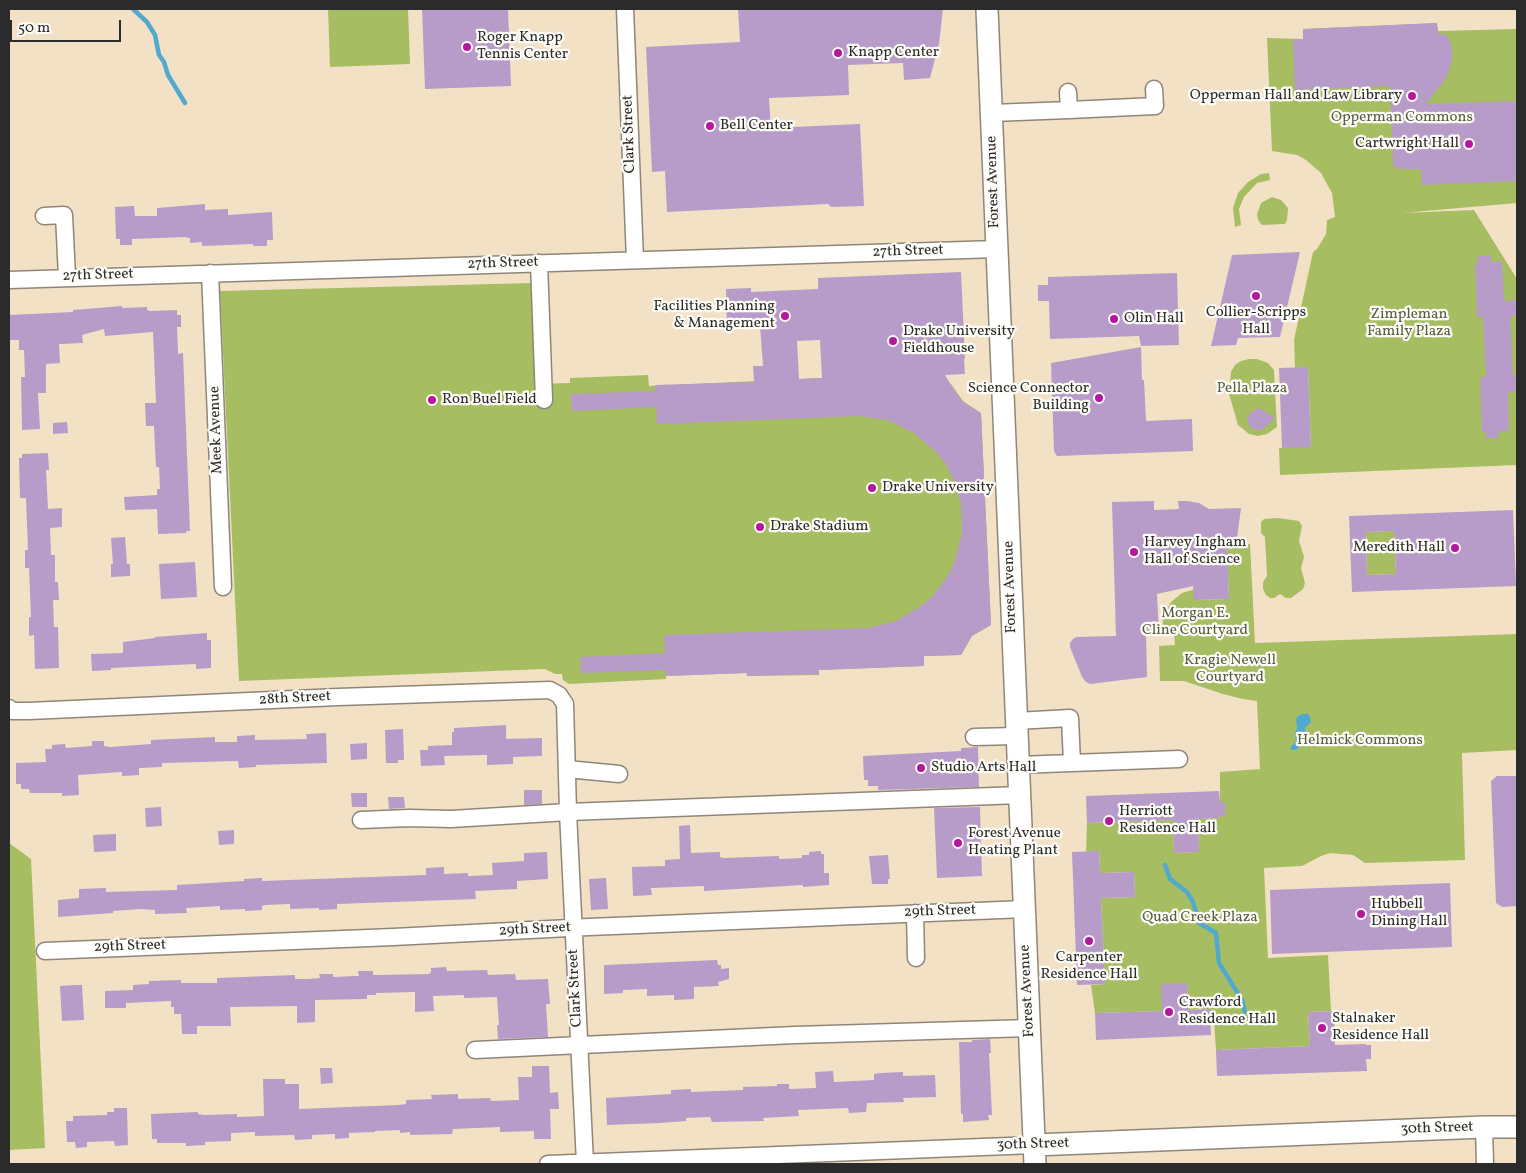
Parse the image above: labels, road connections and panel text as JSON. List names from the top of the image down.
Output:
{
  "streets": {
    "main road": ["Forest Avenue", "30th Street"],
    "street": [
      "Clark Street",
      "27th Street",
      "Meek Avenue",
      "28th Street",
      "29th Street"
    ]
  },
  "crossings": [
    ["Clark Street", "27th Street"],
    ["Clark Street", "28th Street"],
    ["Clark Street", "29th Street"],
    ["Clark Street", "30th Street"],
    ["Forest Avenue", "27th Street"],
    ["Forest Avenue", "29th Street"],
    ["Forest Avenue", "30th Street"],
    ["27th Street", "Meek Avenue"]
  ],
  "parks": [
    "Opperman Commons",
    "Zimpleman Family Plaza",
    "Pella Plaza",
    "Morgan E. Cline Courtyard",
    "Kragie Newell Courtyard",
    "Helmick Commons",
    "Quad Creek Plaza"
  ],
  "places": [
    "Roger Knapp Tennis Center",
    "Knapp Center",
    "Opperman Hall and Law Library",
    "Bell Center",
    "Cartwright Hall",
    "Collier-Scripps Hall",
    "Facilities Planning & Management",
    "Olin Hall",
    "Drake University Fieldhouse",
    "Science Connector Building",
    "Ron Buel Field",
    "Drake University",
    "Drake Stadium",
    "Meredith Hall",
    "Harvey Ingham Hall of Science",
    "Studio Arts Hall",
    "Herriott Residence Hall",
    "Forest Avenue Heating Plant",
    "Hubbell Dining Hall",
    "Carpenter Residence Hall",
    "Crawford Residence Hall",
    "Stalnaker Residence Hall"
  ],
  "scale_bar": "50 m"
}
